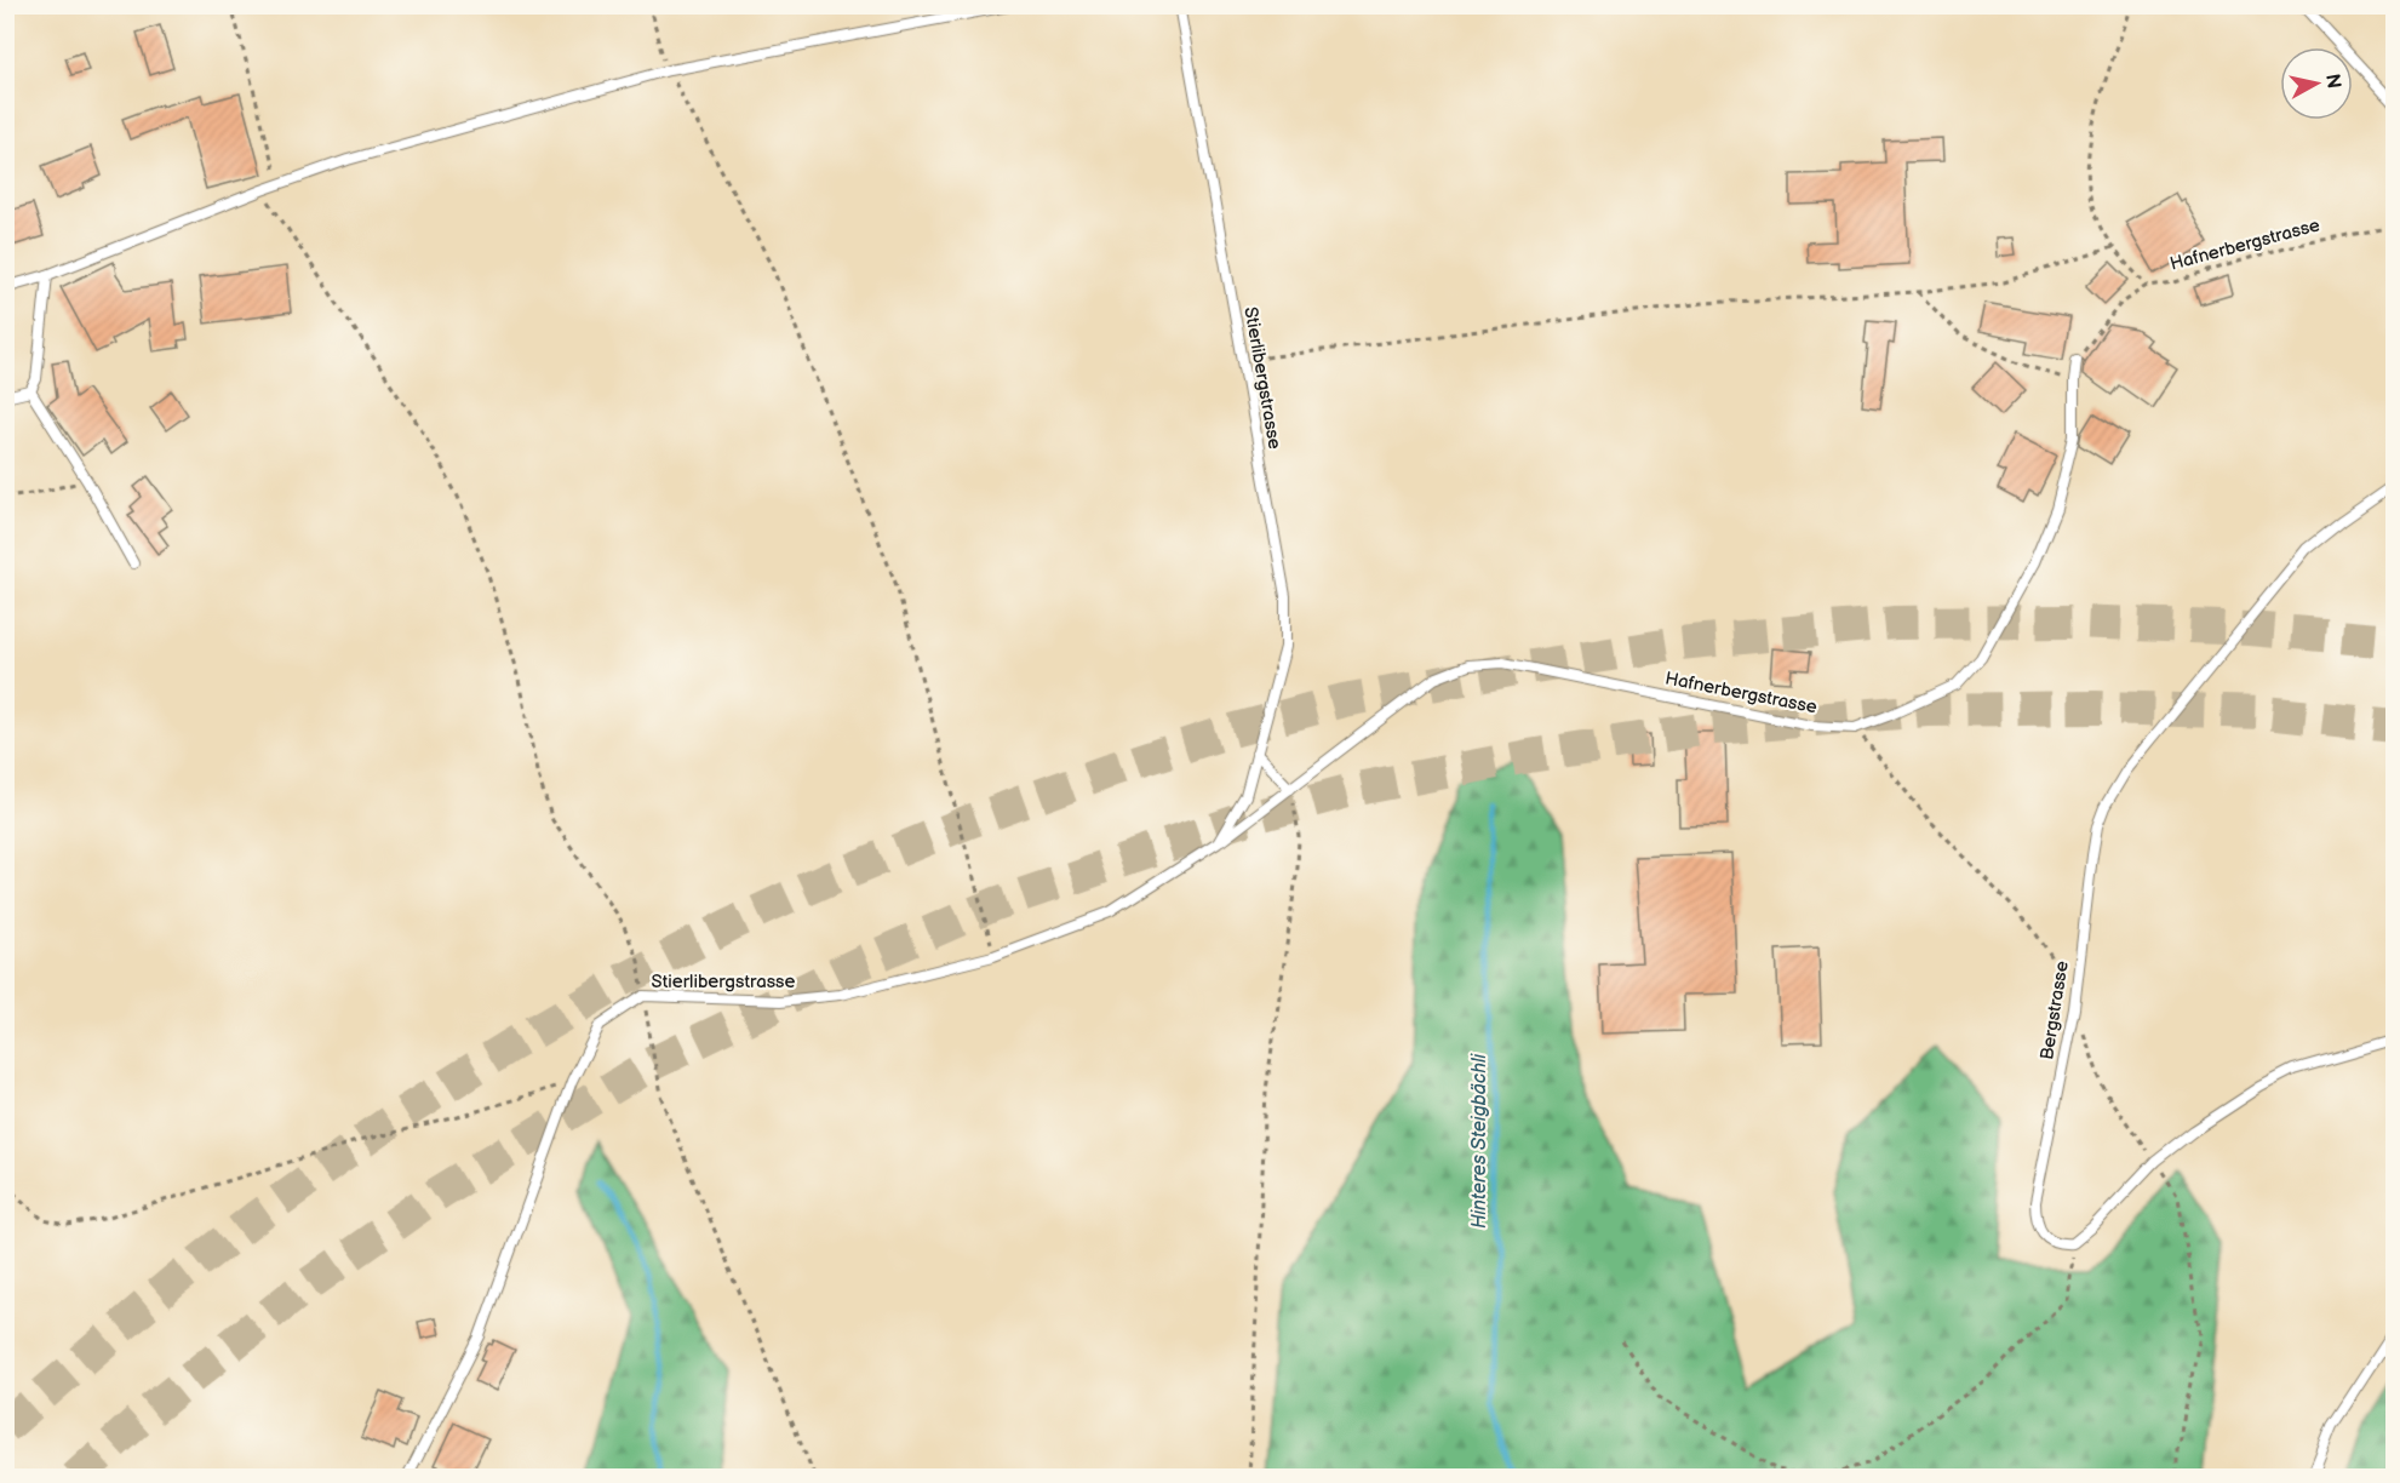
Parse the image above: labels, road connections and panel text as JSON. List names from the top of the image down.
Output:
{
  "streets": {
    "lane": ["Hafnerbergstrasse", "Stierlibergstrasse", "Bergstrasse"]
  },
  "crossings": [
    ["Hafnerbergstrasse", "Stierlibergstrasse"]
  ],
  "water": ["Hinteres Steigbächli"],
  "north": "right"
}
